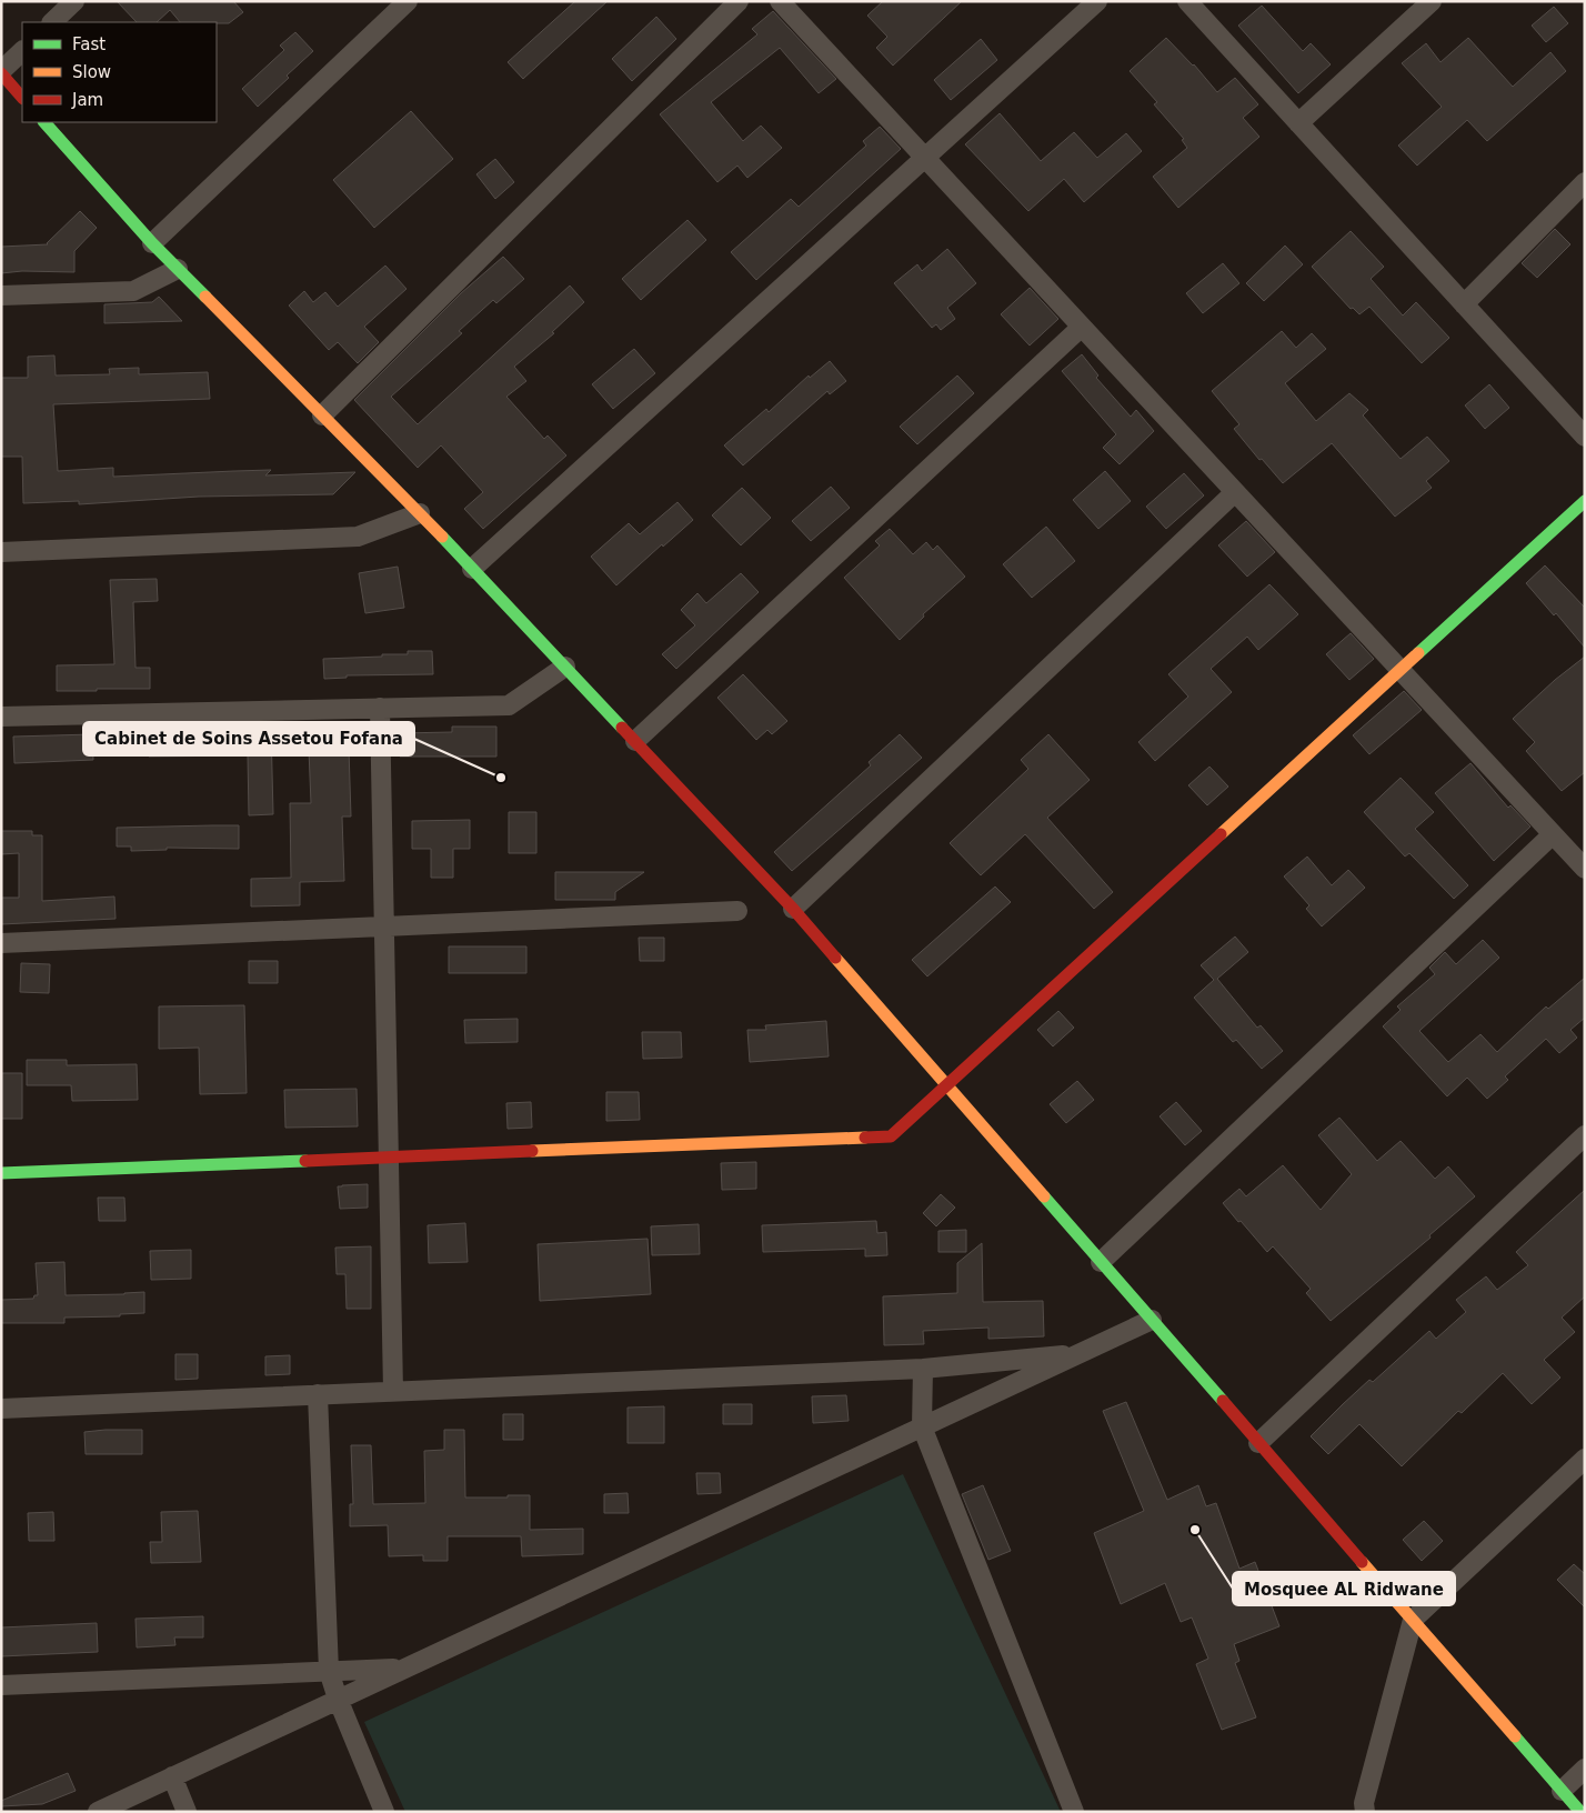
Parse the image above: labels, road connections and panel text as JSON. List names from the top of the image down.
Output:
{
  "places": ["Cabinet de Soins Assetou Fofana", "Mosquee AL Ridwane"],
  "legend": ["Fast", "Slow", "Jam"]
}
